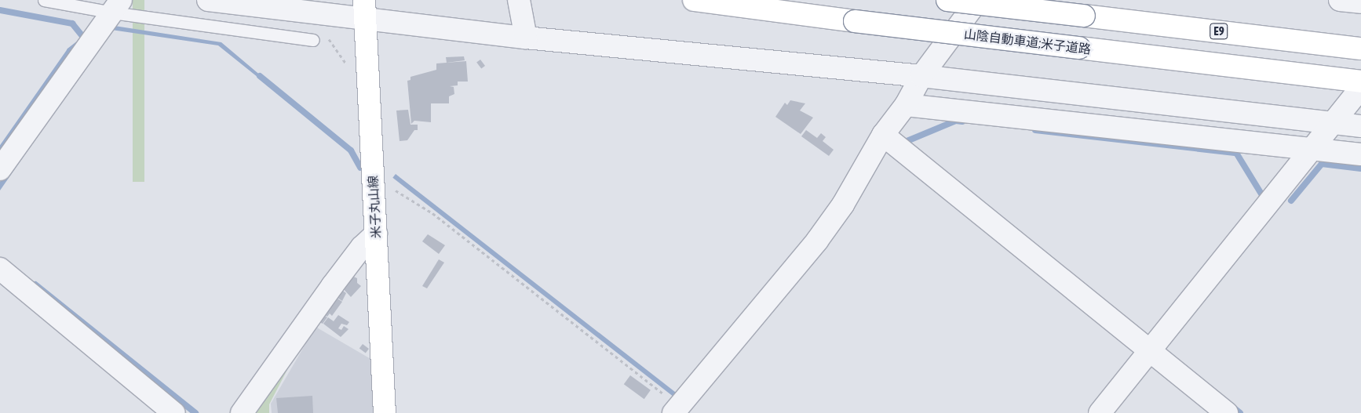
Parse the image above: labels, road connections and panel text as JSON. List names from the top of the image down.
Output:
{
  "streets": {
    "main road": ["E9", "山陰自動車道;米子道路", "米子丸山線"]
  }
}
